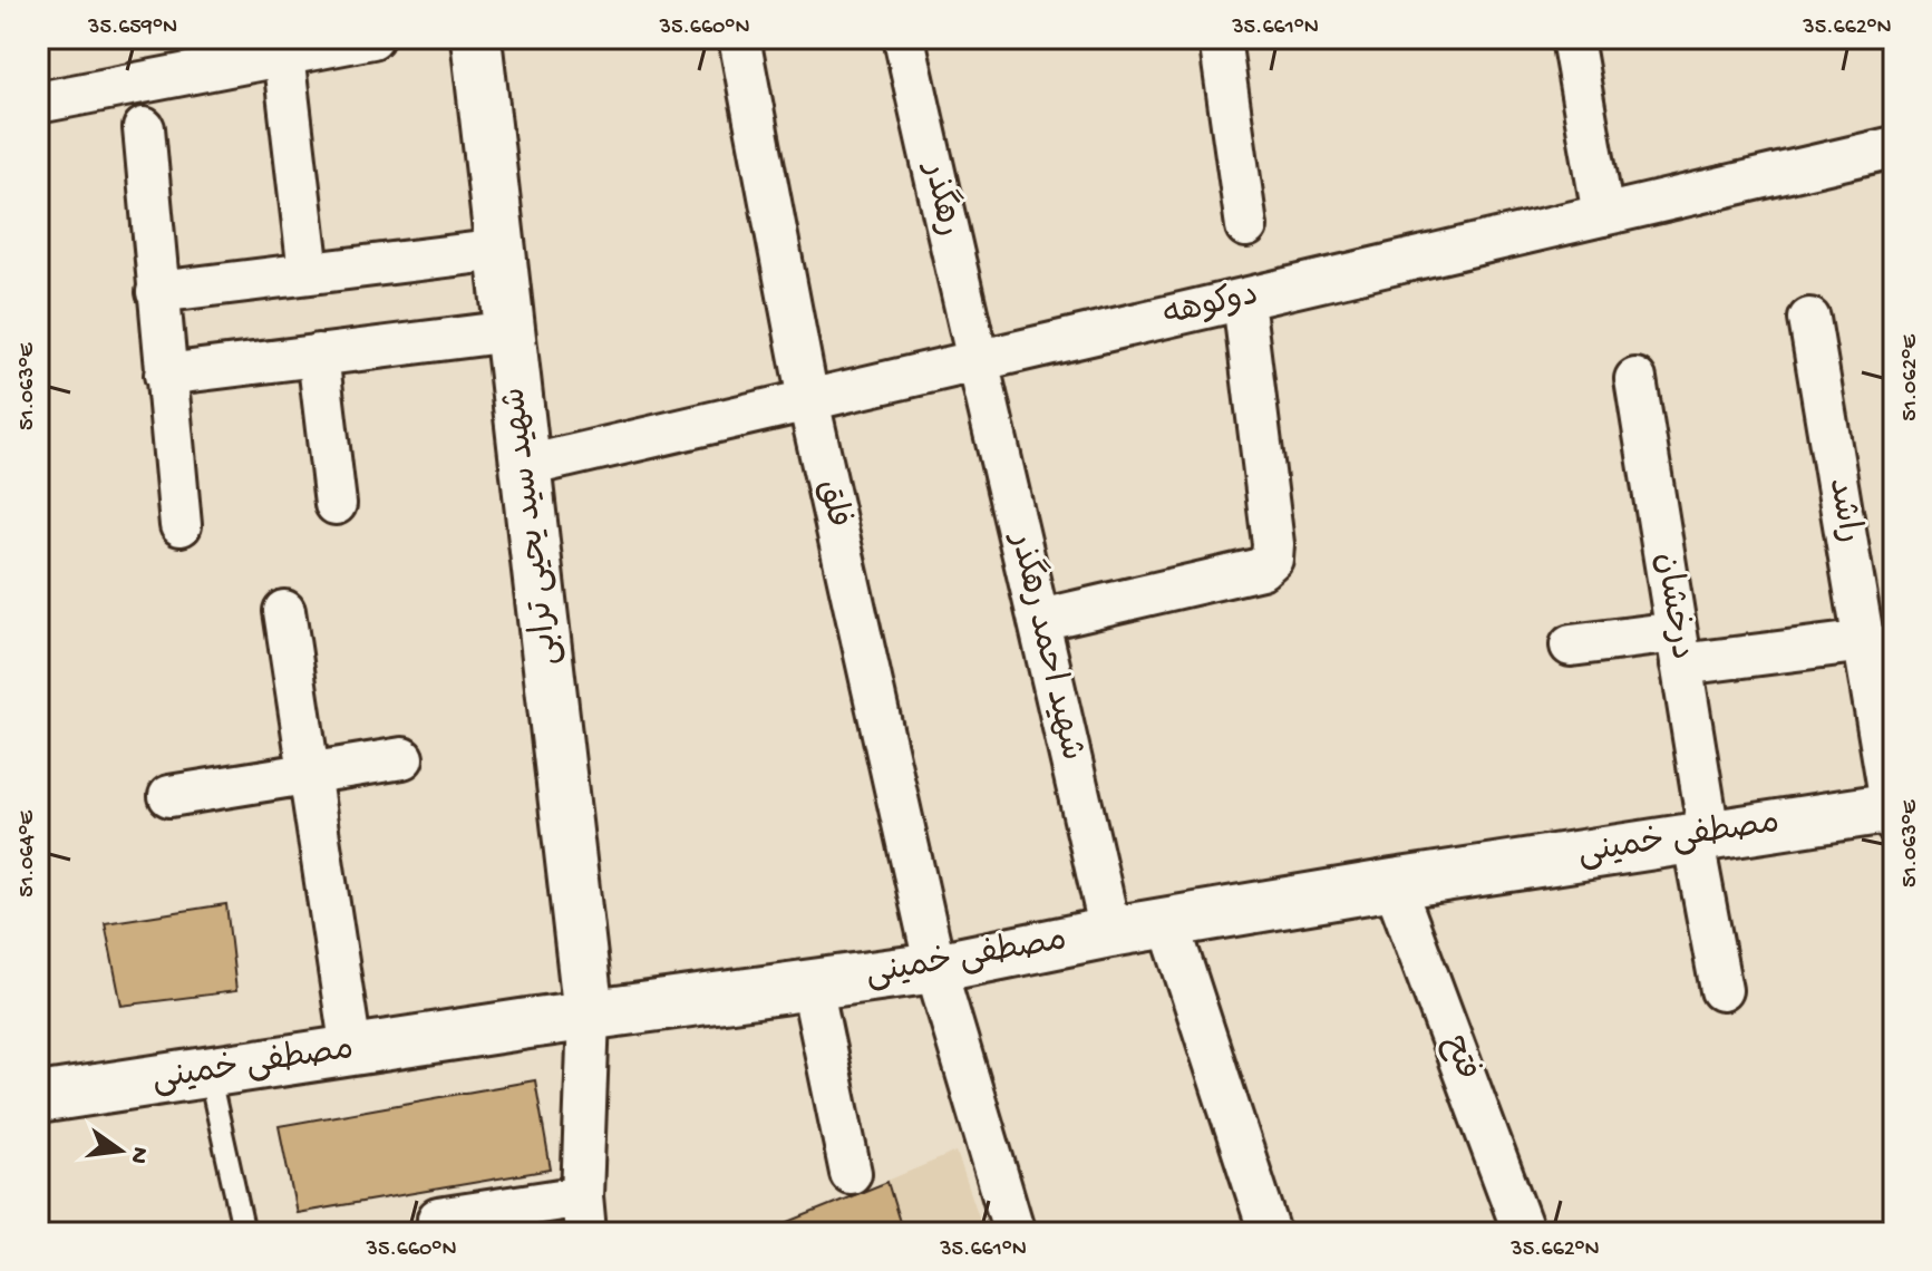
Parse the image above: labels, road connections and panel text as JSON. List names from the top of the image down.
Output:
{
  "streets": {
    "main road": ["شهید سید یحیی ترابی", "مصطفی خمینی"],
    "street": [
      "رهگذر",
      "دوکوهه",
      "فلق",
      "راشد",
      "درخشان",
      "شهید احمد رهگذر",
      "فتح"
    ]
  },
  "crossings": [
    ["رهگذر", "دوکوهه"],
    ["رهگذر", "شهید احمد رهگذر"],
    ["دوکوهه", "فلق"],
    ["دوکوهه", "شهید سید یحیی ترابی"],
    ["دوکوهه", "شهید احمد رهگذر"],
    ["فلق", "مصطفی خمینی"],
    ["راشد", "مصطفی خمینی"],
    ["شهید سید یحیی ترابی", "مصطفی خمینی"],
    ["درخشان", "مصطفی خمینی"],
    ["شهید احمد رهگذر", "مصطفی خمینی"],
    ["مصطفی خمینی", "فتح"]
  ],
  "north": "right",
  "coordinates": [
    "35.659°N",
    "35.660°N",
    "35.661°N",
    "35.662°N",
    "51.062°E",
    "51.063°E",
    "51.064°E"
  ]
}
